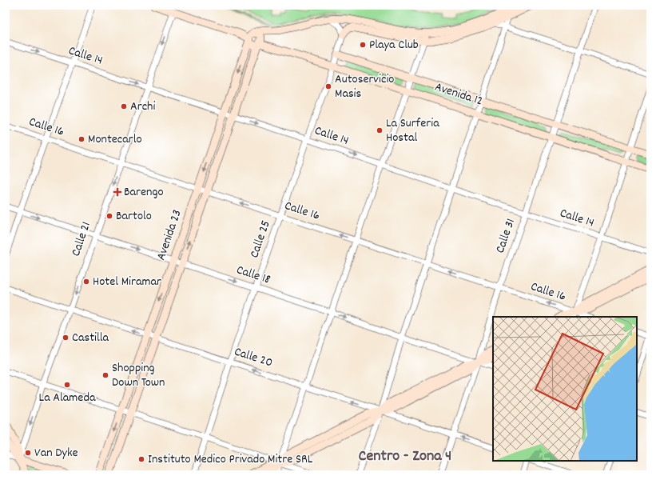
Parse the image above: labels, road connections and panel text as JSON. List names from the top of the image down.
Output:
{
  "streets": {
    "main road": ["Avenida 12", "Avenida 23"],
    "street": [
      "Calle 14",
      "Calle 16",
      "Calle 31",
      "Calle 21",
      "Calle 25",
      "Calle 18",
      "Calle 20"
    ]
  },
  "crossings": [
    ["Calle 14", "Avenida 23"],
    ["Calle 14", "Calle 31"],
    ["Calle 14", "Calle 21"],
    ["Calle 14", "Calle 25"],
    ["Avenida 12", "Avenida 23"],
    ["Avenida 12", "Calle 31"],
    ["Avenida 12", "Calle 25"],
    ["Calle 16", "Avenida 23"],
    ["Calle 16", "Calle 31"],
    ["Calle 16", "Calle 21"],
    ["Calle 16", "Calle 25"],
    ["Avenida 23", "Calle 18"],
    ["Avenida 23", "Calle 20"],
    ["Calle 31", "Calle 18"],
    ["Calle 31", "Calle 20"],
    ["Calle 21", "Calle 18"],
    ["Calle 21", "Calle 20"],
    ["Calle 25", "Calle 18"],
    ["Calle 25", "Calle 20"]
  ],
  "one_way": [
    "Calle 14",
    "Calle 16",
    "Calle 21",
    "Calle 18",
    "Calle 20"
  ],
  "districts": ["Centro - Zona 4"],
  "places": {
    "other": [
      "Playa Club",
      "Autoservicio Masis",
      "Archi",
      "La Surferia Hostal",
      "Montecarlo",
      "Bartolo",
      "Hotel Miramar",
      "Castilla",
      "Shopping Down Town",
      "La Alameda",
      "Van Dyke",
      "Instituto Medico Privado Mitre SRL"
    ],
    "health": ["Barengo"]
  }
}
